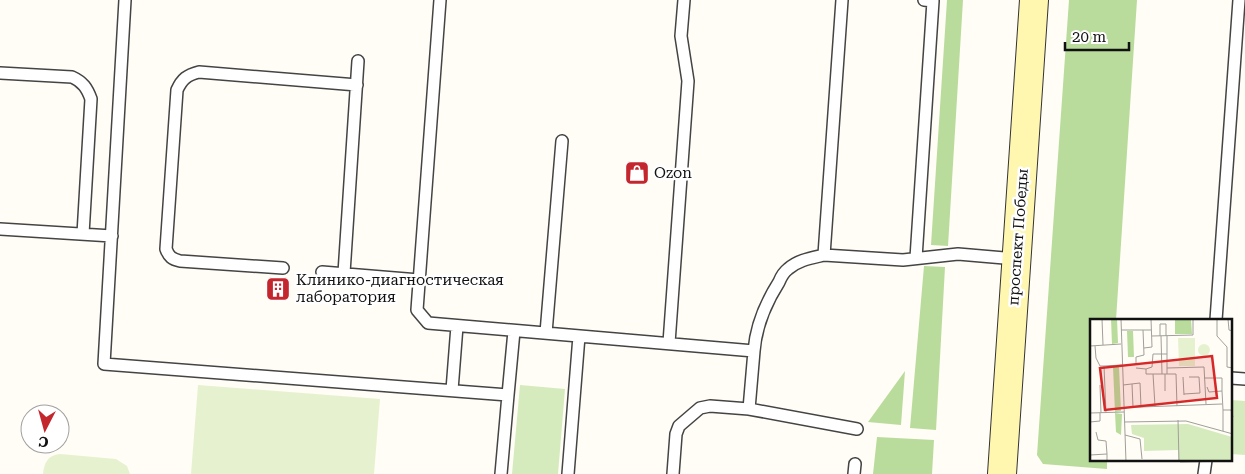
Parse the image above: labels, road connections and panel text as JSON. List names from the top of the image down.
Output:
{
  "streets": {
    "main road": ["проспект Победы"]
  },
  "places": {
    "shop": ["Ozon"],
    "building": ["Клинико-диагностическая лаборатория"]
  },
  "scale_bar": "20 m",
  "north": "bottom"
}
